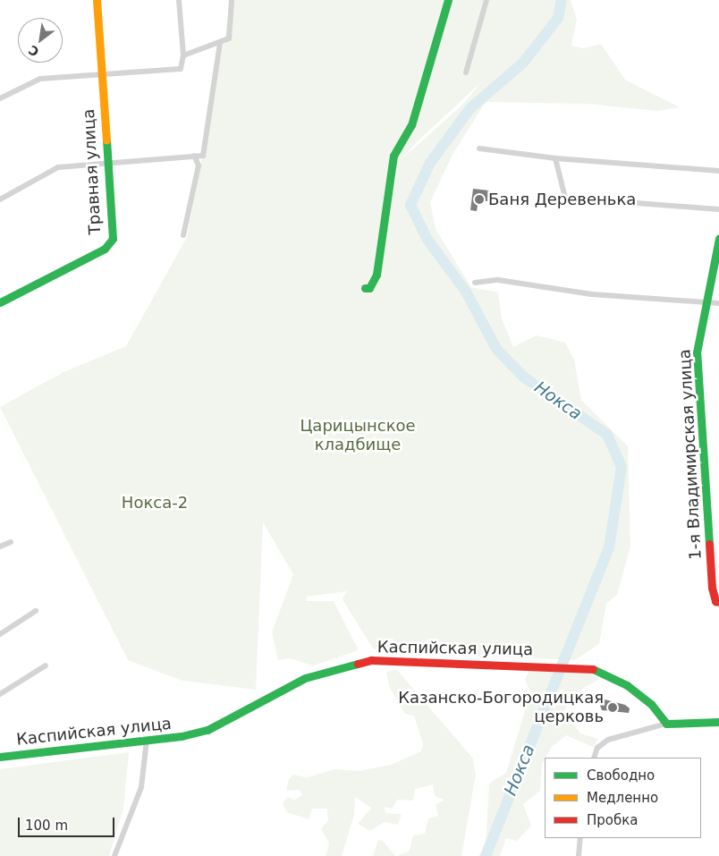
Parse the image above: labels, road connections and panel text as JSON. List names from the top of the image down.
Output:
{
  "streets": {
    "street": ["Травная улица", "1-я Владимирская улица", "Каспийская улица"]
  },
  "water": ["Нокса"],
  "parks": ["Царицынское кладбище", "Нокса-2"],
  "places": ["Баня Деревенька", "Казанско-Богородицкая церковь"],
  "legend": ["Свободно", "Медленно", "Пробка"],
  "scale_bar": "100 m",
  "north": "bottom left"
}
